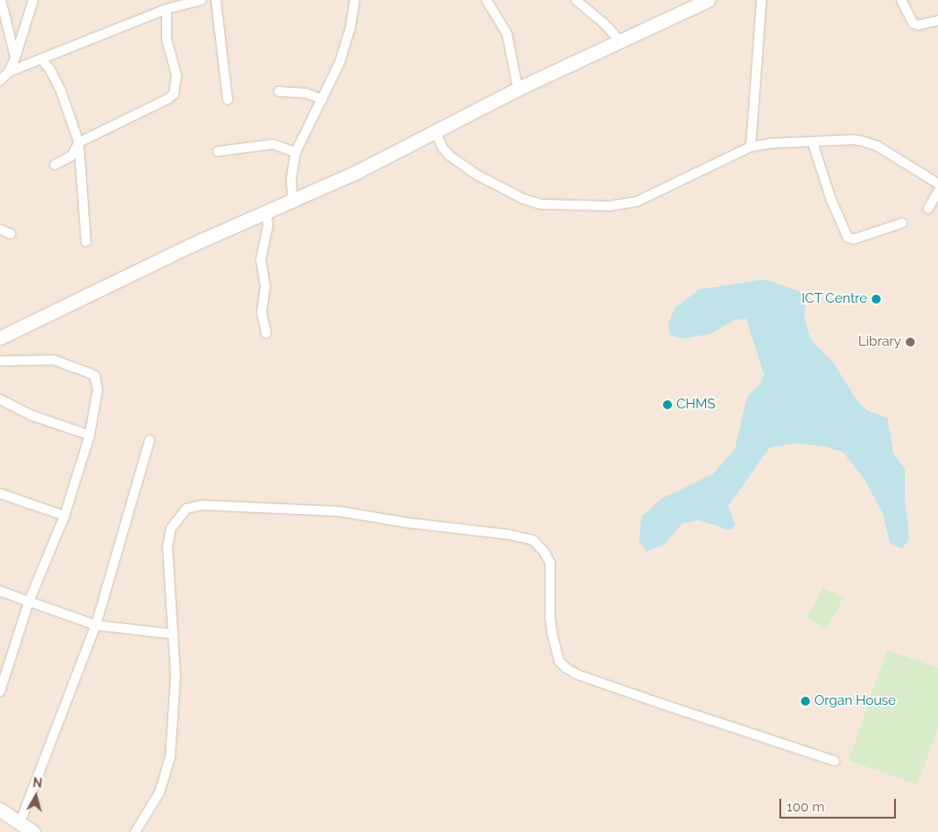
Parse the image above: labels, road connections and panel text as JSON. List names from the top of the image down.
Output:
{
  "places": [
    "ICT Centre",
    "Library",
    "CHMS",
    "Organ House"
  ],
  "scale_bar": "100 m",
  "north": "top"
}
